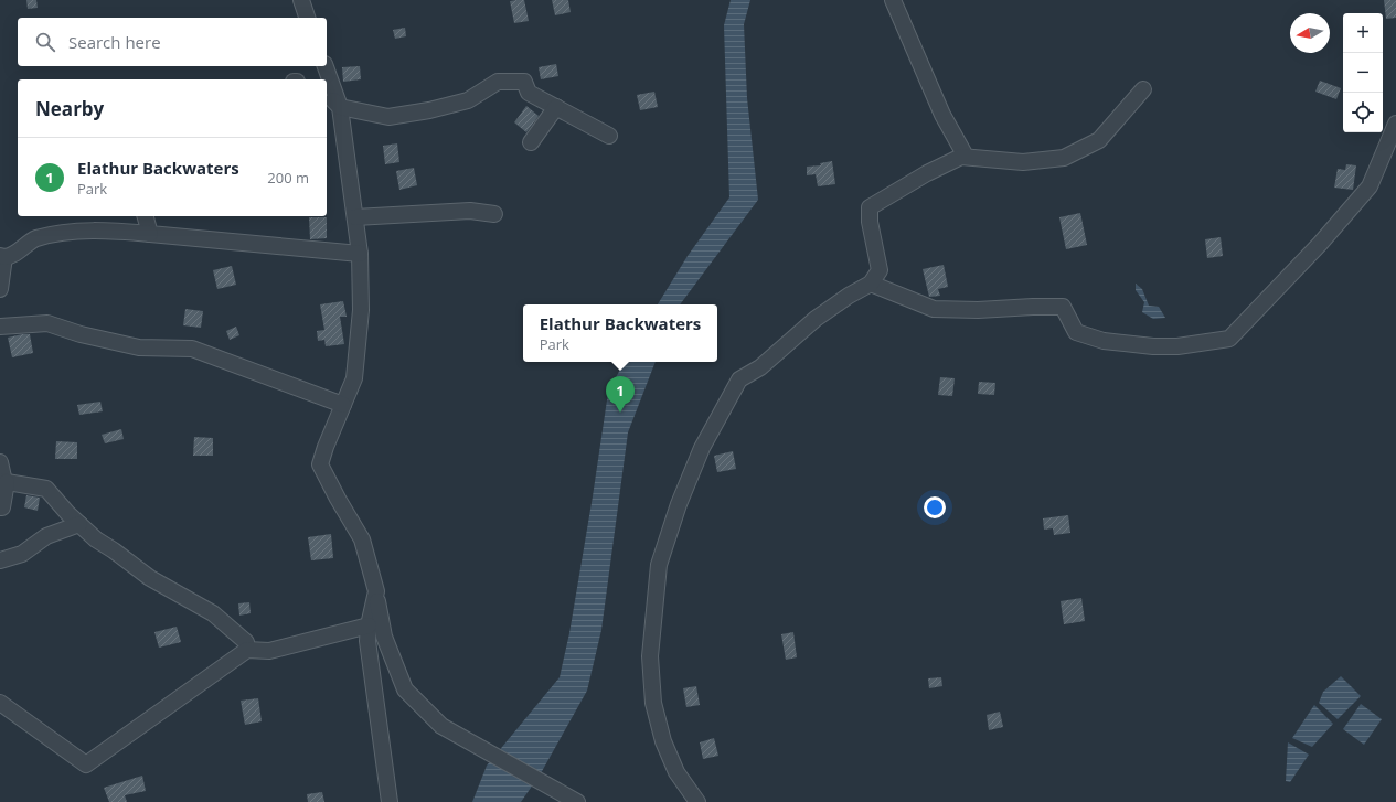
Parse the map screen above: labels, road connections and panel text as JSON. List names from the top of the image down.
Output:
{
  "north": "left",
  "page": {
    "map_buttons": ["+", "−"],
    "search": "Search here",
    "heading": "Nearby",
    "list": [
      {
        "mark": "1",
        "name": "Elathur Backwaters",
        "note": "Park",
        "value": "200 m"
      }
    ],
    "popup": ["Elathur Backwaters", "Park"],
    "pins": "1"
  }
}
